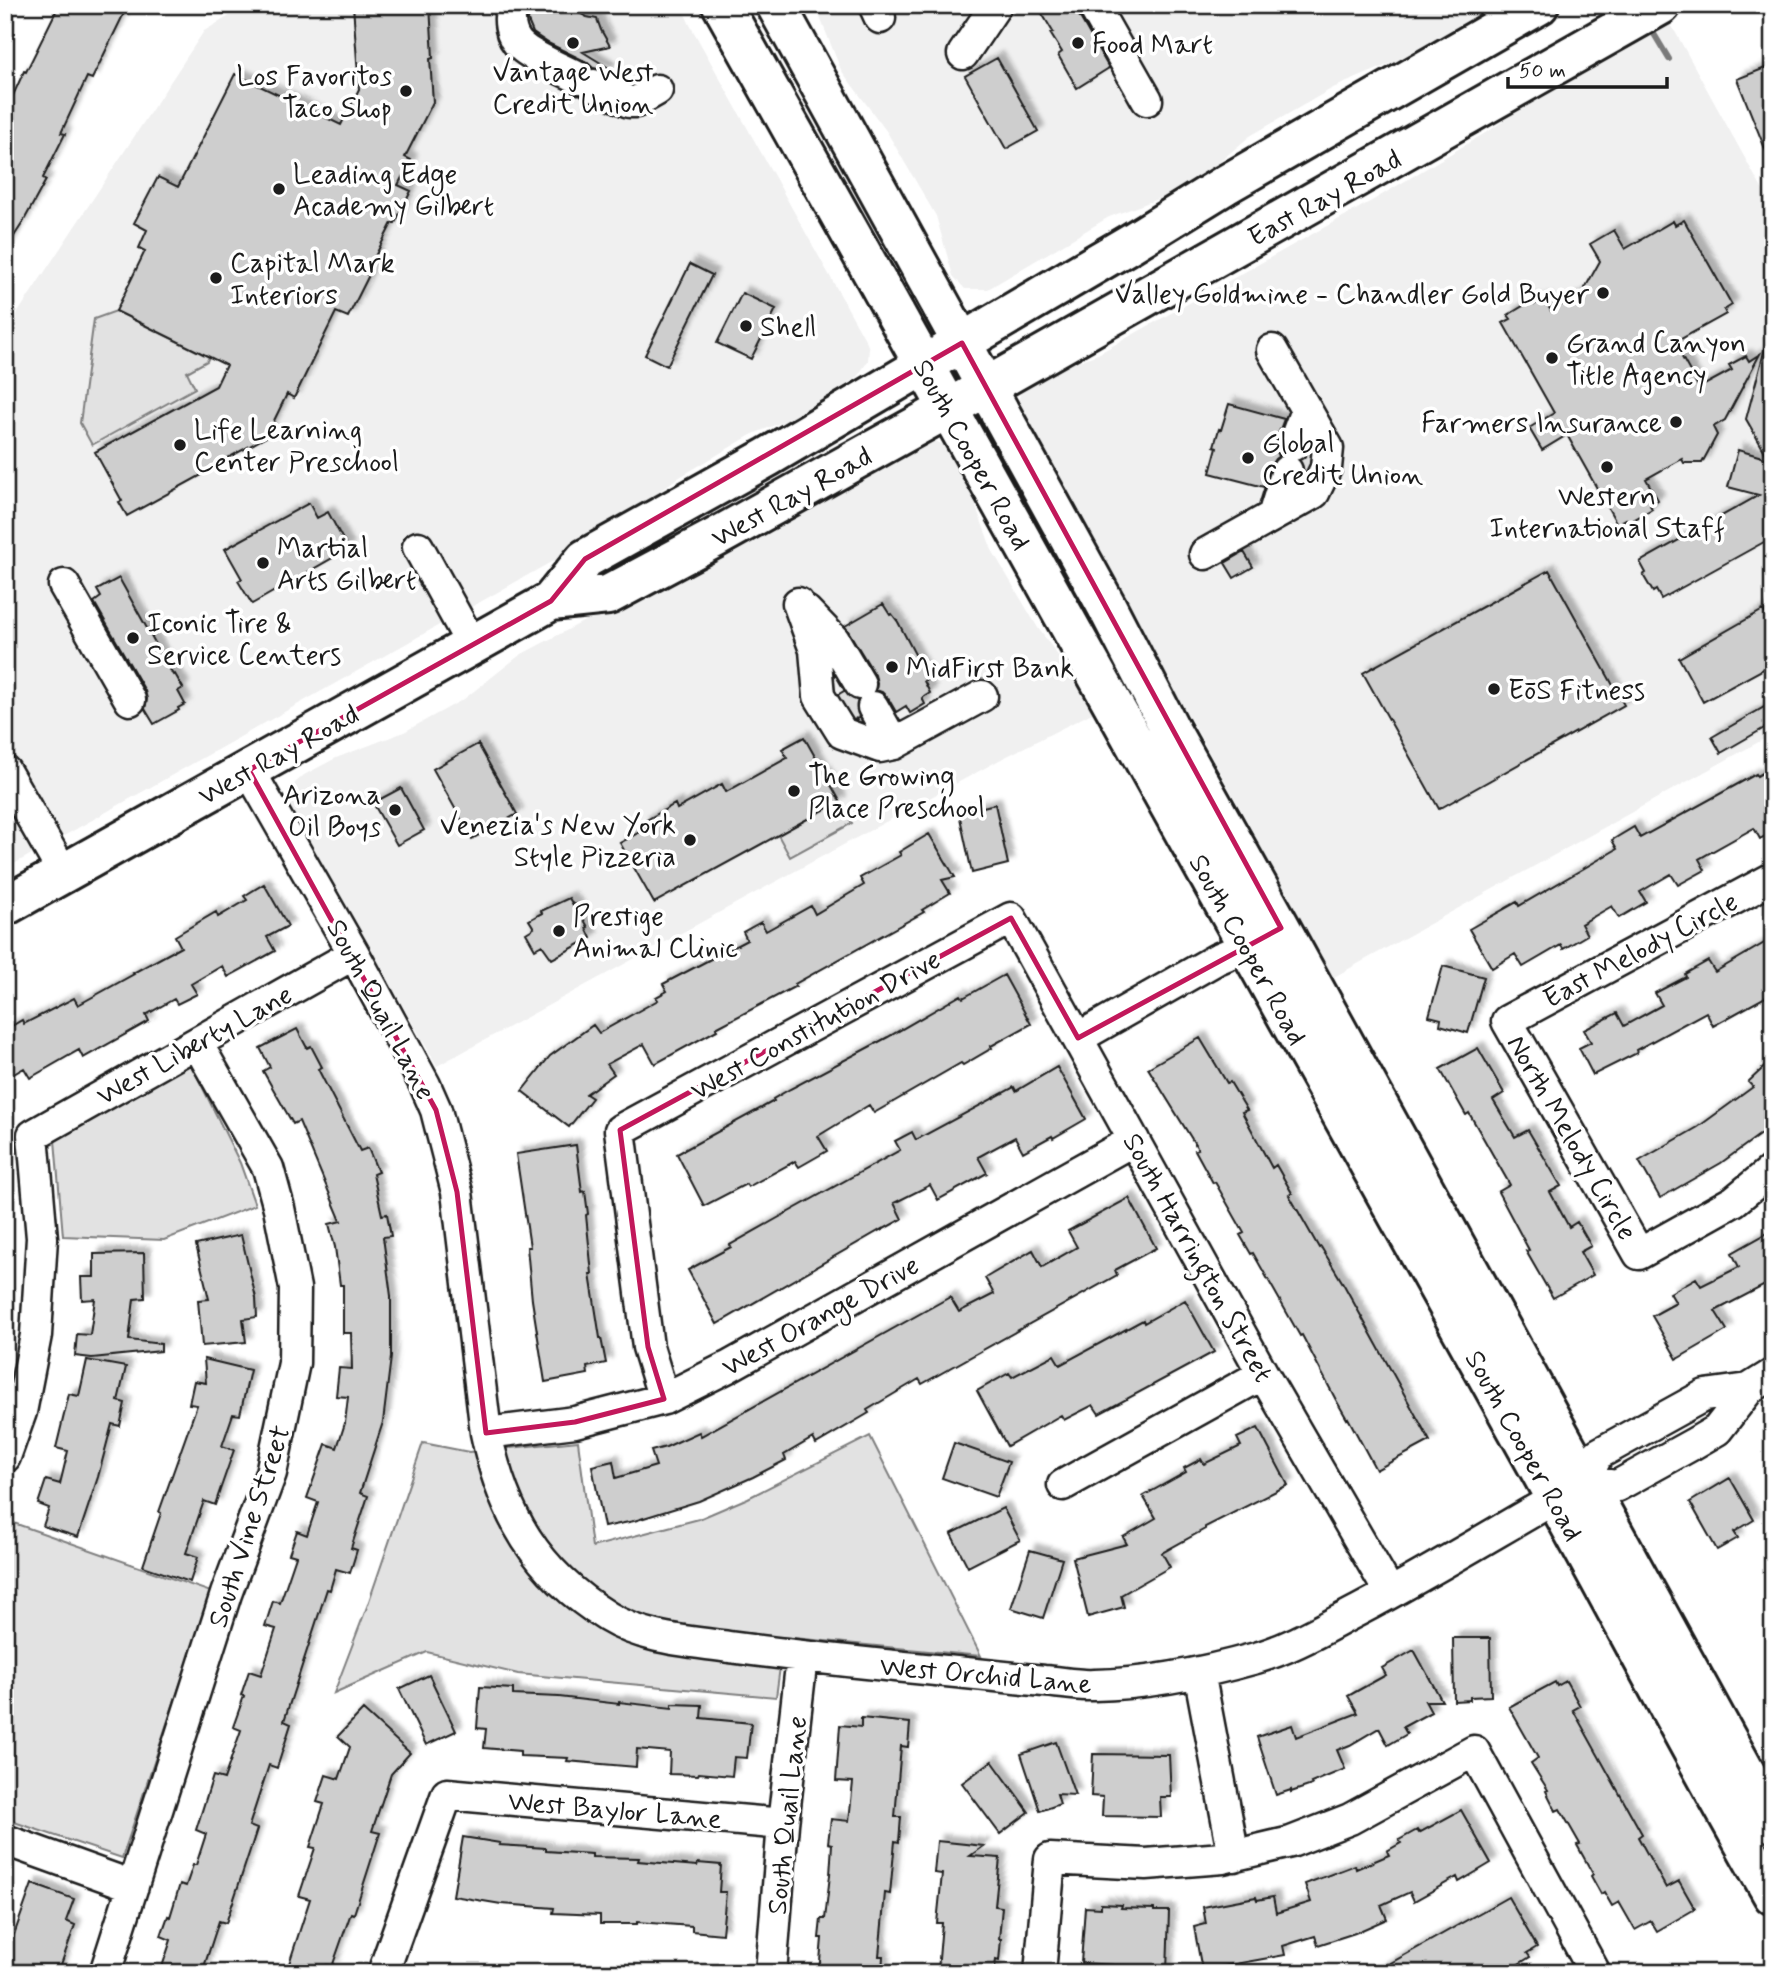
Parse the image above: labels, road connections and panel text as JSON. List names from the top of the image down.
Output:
{
  "streets": {
    "main road": ["East Ray Road", "South Cooper Road", "West Ray Road"],
    "street": [
      "East Melody Circle",
      "South Quail Lane",
      "West Constitution Drive",
      "West Liberty Lane",
      "North Melody Circle",
      "South Harrington Street",
      "West Orange Drive",
      "South Vine Street",
      "West Orchid Lane",
      "West Baylor Lane"
    ]
  },
  "crossings": [
    ["East Ray Road", "South Cooper Road"],
    ["East Ray Road", "West Ray Road"],
    ["South Cooper Road", "West Ray Road"],
    ["South Cooper Road", "West Orchid Lane"],
    ["West Ray Road", "South Quail Lane"],
    ["East Melody Circle", "North Melody Circle"],
    ["South Quail Lane", "West Liberty Lane"],
    ["South Quail Lane", "West Orange Drive"],
    ["South Quail Lane", "West Orchid Lane"],
    ["South Quail Lane", "West Baylor Lane"],
    ["West Constitution Drive", "South Harrington Street"],
    ["West Constitution Drive", "West Orange Drive"],
    ["West Liberty Lane", "South Vine Street"],
    ["South Harrington Street", "West Orange Drive"],
    ["South Harrington Street", "West Orchid Lane"],
    ["West Orange Drive", "West Orchid Lane"]
  ],
  "places": [
    "Vantage West Credit Union",
    "Food Mart",
    "Los Favoritos Taco Shop",
    "Leading Edge Academy Gilbert",
    "Capital Mark Interiors",
    "Valley Goldmine - Chandler Gold Buyer",
    "Shell",
    "Grand Canyon Title Agency",
    "Farmers Insurance",
    "Life Learning Center Preschool",
    "Global Credit Union",
    "Western International Staff",
    "Martial Arts Gilbert",
    "Iconic Tire & Service Centers",
    "MidFirst Bank",
    "EōS Fitness",
    "The Growing Place Preschool",
    "Arizona Oil Boys",
    "Venezia's New York Style Pizzeria",
    "Prestige Animal Clinic"
  ],
  "scale_bar": "50 m"
}
